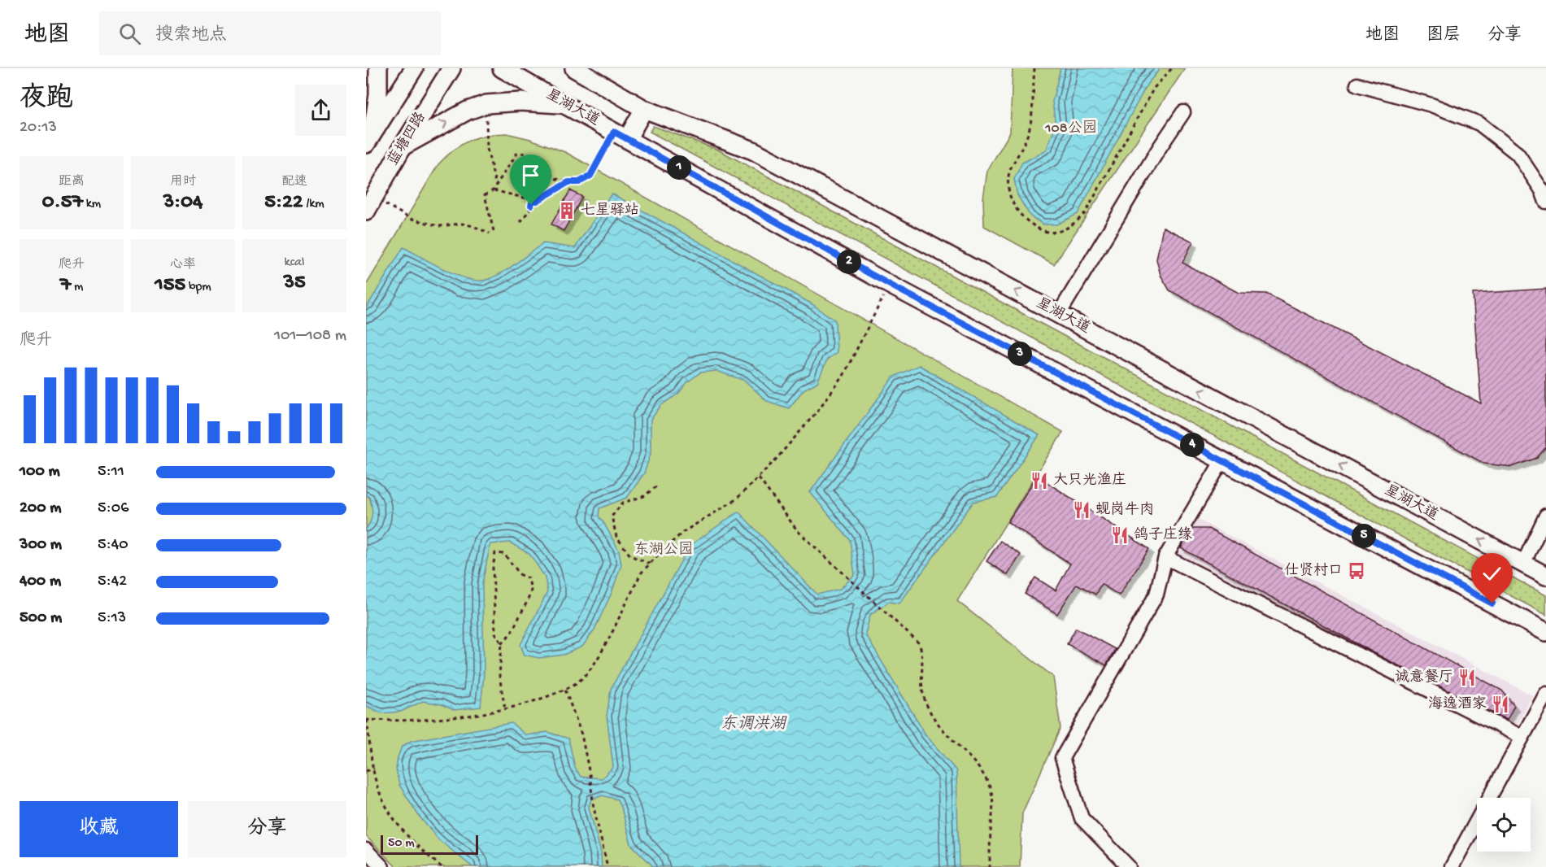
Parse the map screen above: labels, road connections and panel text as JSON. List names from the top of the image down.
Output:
{
  "streets": {
    "main road": ["星湖大道", "蓝塘四路"]
  },
  "water": ["东调洪湖"],
  "parks": ["108公园", "东湖公园"],
  "places": {
    "building": ["七星驿站"],
    "restaurant": [
      "大只光渔庄",
      "蚬岗牛肉",
      "鸽子庄缘",
      "诚意餐厅",
      "海逸酒家"
    ],
    "bus stop": ["仕贤村口"]
  },
  "scale_bar": "50 m",
  "page": {
    "header": "地图",
    "search": "搜索地点",
    "nav": ["地图", "图层", "分享"],
    "heading": ["夜跑", "20:13"],
    "stats": [
      ["距离", "0.57 km"],
      ["用时", "3:04"],
      ["配速", "5:22 /km"],
      ["爬升", "7 m"],
      ["心率", "155 bpm"],
      ["kcal", "35"]
    ],
    "pins": [
      "1",
      "2",
      "3",
      "4",
      "5"
    ],
    "chart": ["爬升", "101–108 m"],
    "list": [
      {
        "name": "100 m",
        "note": "5:11"
      },
      {
        "name": "200 m",
        "note": "5:06"
      },
      {
        "name": "300 m",
        "note": "5:40"
      },
      {
        "name": "400 m",
        "note": "5:42"
      },
      {
        "name": "500 m",
        "note": "5:13"
      }
    ],
    "buttons": ["收藏", "分享"],
    "scale": "50 m"
  }
}
